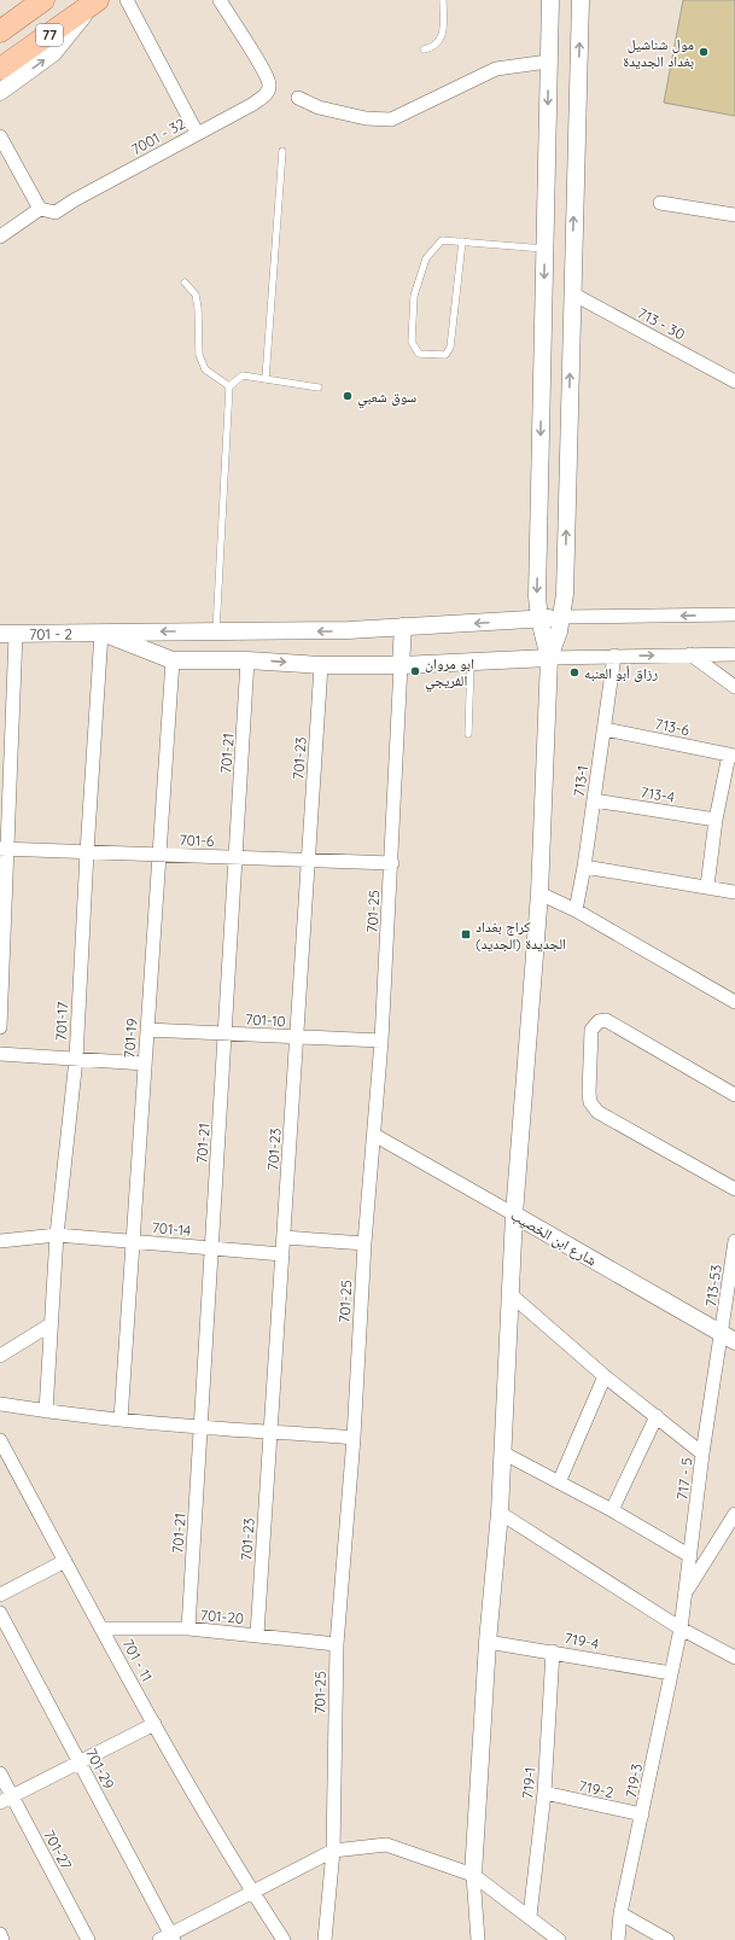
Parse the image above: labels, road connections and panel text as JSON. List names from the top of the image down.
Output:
{
  "streets": {
    "main road": ["77"],
    "street": [
      "7001 - 32",
      "713 - 30",
      "701 - 2",
      "713-6",
      "701-21",
      "701-23",
      "713-1",
      "713-4",
      "701-6",
      "701-25",
      "701-10",
      "701-17",
      "701-19",
      "701-14",
      "شارع ابن الخصيب",
      "713-53",
      "717 - 5",
      "701-20",
      "719-4",
      "701 - 11",
      "701-29",
      "719-3",
      "719-1",
      "719-2",
      "701-27"
    ]
  },
  "crossings": [
    ["701 - 2", "701-17"],
    ["713-6", "713-1"],
    ["701-21", "701-6"],
    ["701-21", "701-10"],
    ["701-21", "701-14"],
    ["701-21", "701-20"],
    ["701-23", "701-6"],
    ["701-23", "701-10"],
    ["701-23", "701-14"],
    ["701-23", "701-20"],
    ["713-1", "713-4"],
    ["701-6", "701-25"],
    ["701-6", "701-17"],
    ["701-6", "701-19"],
    ["701-25", "701-10"],
    ["701-25", "شارع ابن الخصيب"],
    ["701-25", "701-20"],
    ["701-10", "701-19"],
    ["701-17", "701-14"],
    ["701-19", "701-14"],
    ["شارع ابن الخصيب", "713-53"],
    ["شارع ابن الخصيب", "717 - 5"],
    ["713-53", "717 - 5"],
    ["717 - 5", "719-3"],
    ["701-20", "701 - 11"],
    ["719-4", "719-3"],
    ["719-4", "719-1"],
    ["719-3", "719-2"],
    ["719-1", "719-2"]
  ],
  "places": {
    "other": [
      "مول شناشيل بغداد الجديدة",
      "سوق شعبي",
      "ابو مروان الفريجي",
      "رزاق أبو العنبه"
    ],
    "transit": ["كراج بغداد الجديدة (الجديد)"]
  }
}
